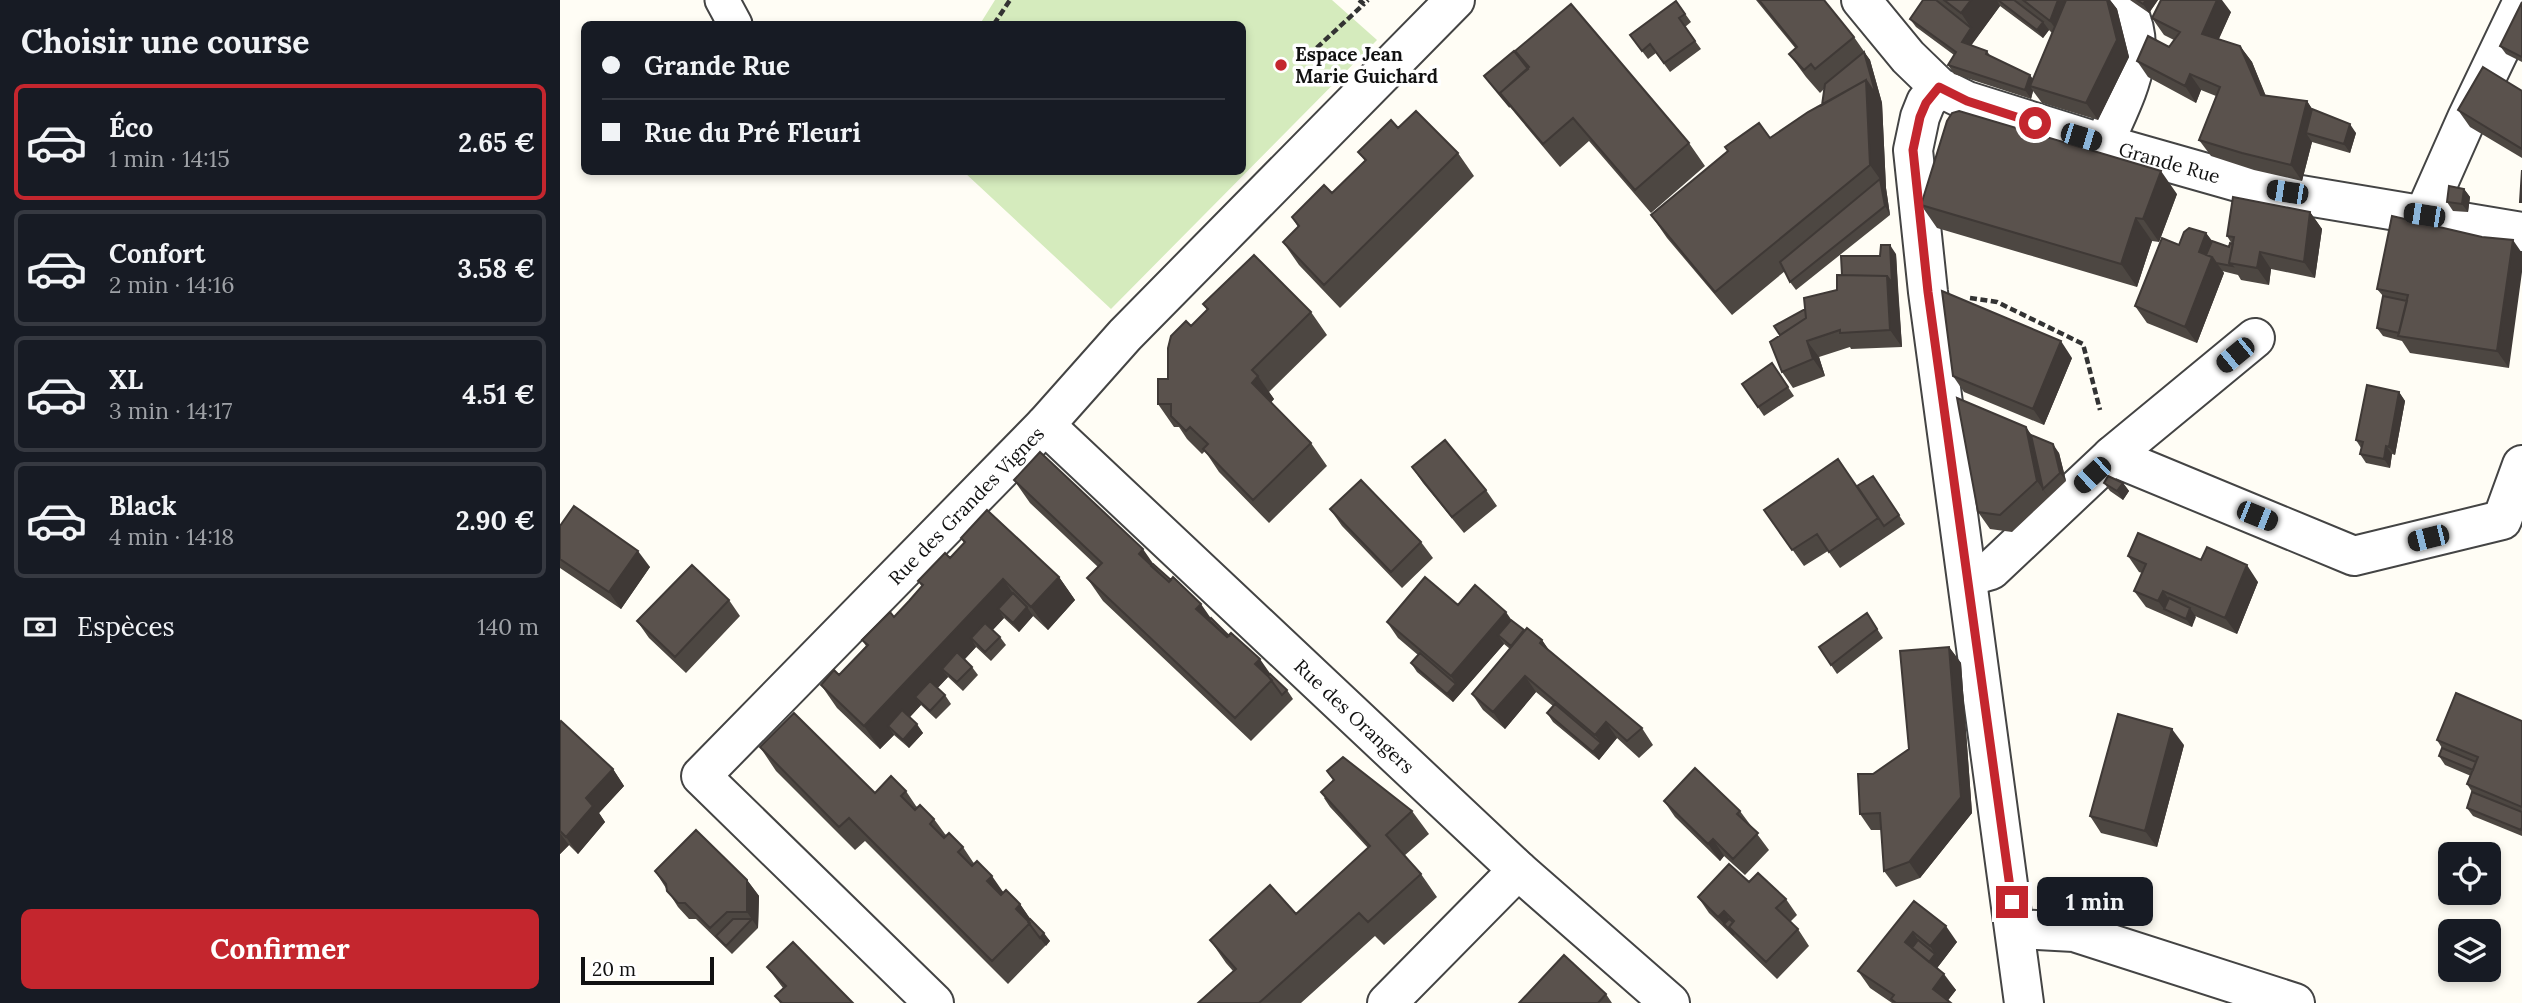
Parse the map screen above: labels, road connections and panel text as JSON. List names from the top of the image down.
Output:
{
  "streets": {
    "street": ["Grande Rue", "Rue des Grandes Vignes", "Rue des Orangers"]
  },
  "crossings": [
    ["Rue des Grandes Vignes", "Rue des Orangers"]
  ],
  "places": ["Espace Jean Marie Guichard"],
  "scale_bar": "20 m",
  "page": {
    "heading": "Choisir une course",
    "banner": ["Grande Rue", "Rue du Pré Fleuri"],
    "list": [
      {
        "name": "Éco",
        "note": "1 min · 14:15",
        "value": "2.65 €"
      },
      {
        "name": "Confort",
        "note": "2 min · 14:16",
        "value": "3.58 €"
      },
      {
        "name": "XL",
        "note": "3 min · 14:17",
        "value": "4.51 €"
      },
      {
        "name": "Black",
        "note": "4 min · 14:18",
        "value": "2.90 €"
      }
    ],
    "pay": ["Espèces", "140 m"],
    "bubble": "1 min",
    "buttons": "Confirmer",
    "scale": "20 m"
  }
}
